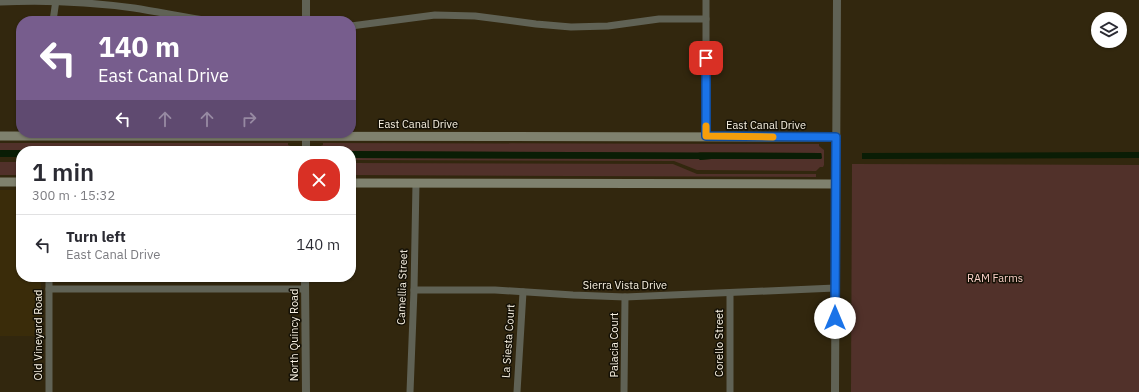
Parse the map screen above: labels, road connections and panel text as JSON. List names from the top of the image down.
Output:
{
  "streets": {
    "main road": ["East Canal Drive"],
    "street": [
      "Sierra Vista Drive",
      "Camellia Street",
      "Old Vineyard Road",
      "North Quincy Road",
      "La Siesta Court",
      "Corello Street",
      "Palacia Court"
    ]
  },
  "crossings": [
    ["Sierra Vista Drive", "Camellia Street"],
    ["Sierra Vista Drive", "La Siesta Court"],
    ["Sierra Vista Drive", "Corello Street"],
    ["Sierra Vista Drive", "Palacia Court"]
  ],
  "parks": ["RAM Farms"],
  "page": {
    "turn": ["140 m", "East Canal Drive"],
    "heading": ["1 min", "300 m · 15:32"],
    "list": [
      {
        "name": "Turn left",
        "note": "East Canal Drive",
        "value": "140 m"
      }
    ]
  }
}
